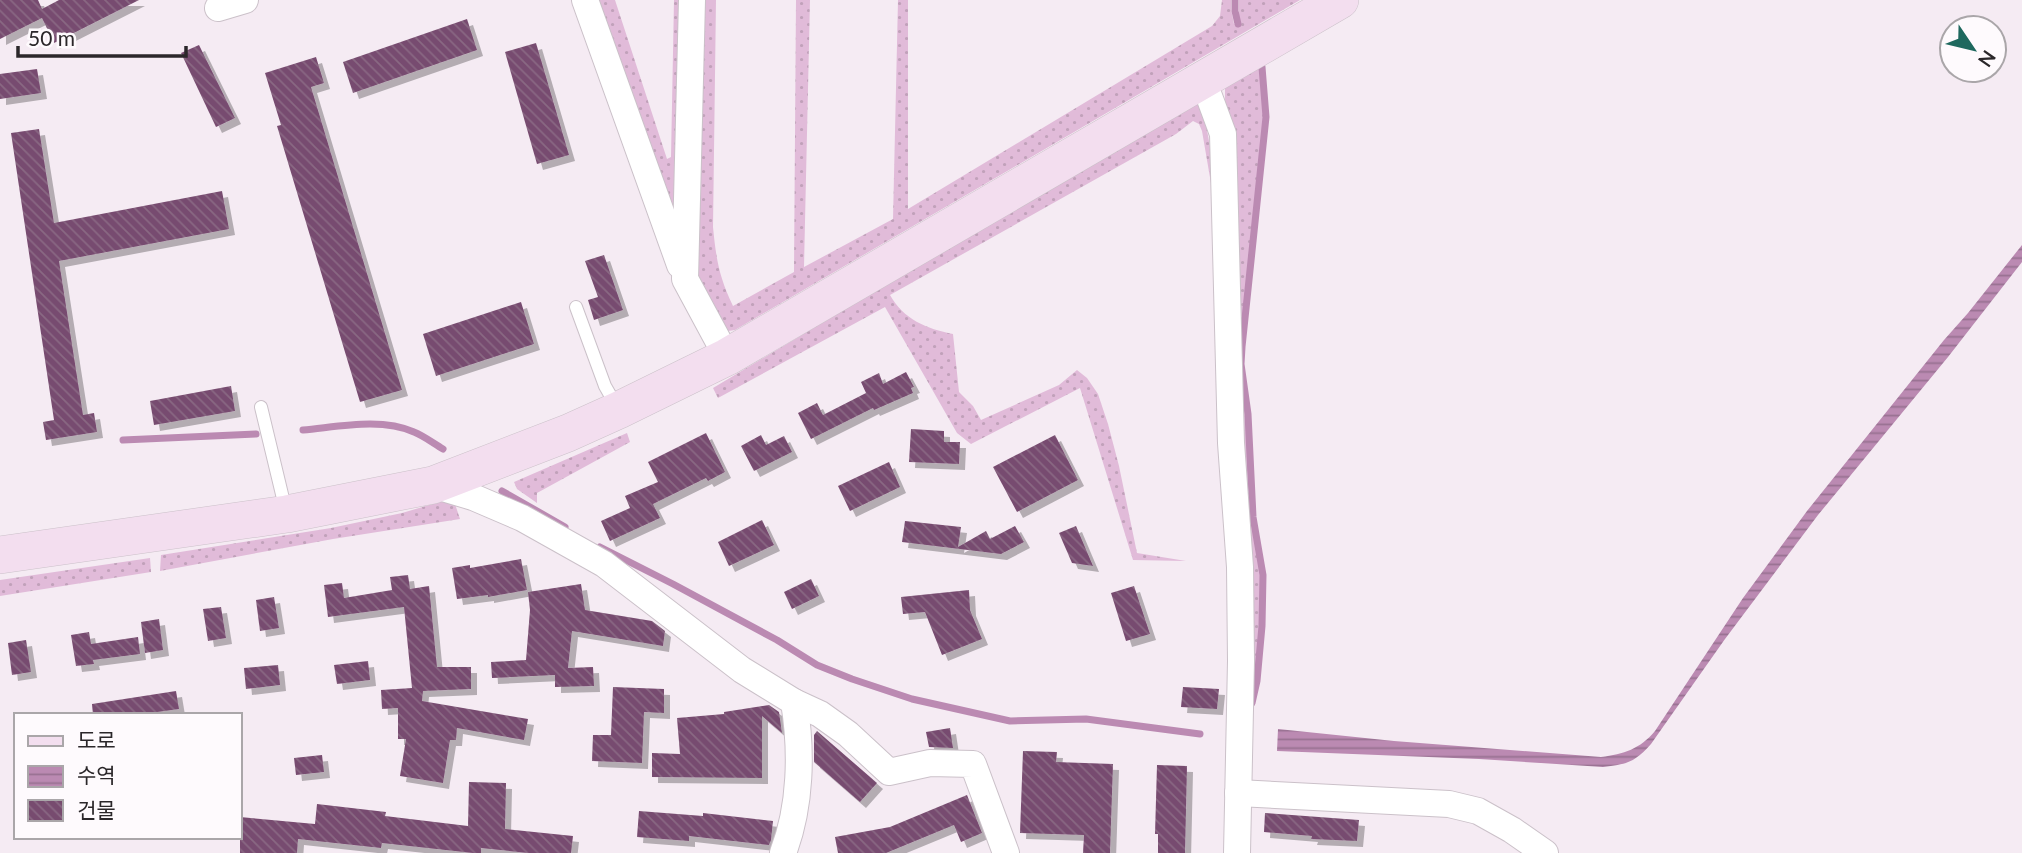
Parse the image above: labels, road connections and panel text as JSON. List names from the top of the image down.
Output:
{
  "legend": ["도로", "수역", "건물"],
  "scale_bar": "50 m",
  "north": "bottom right"
}
